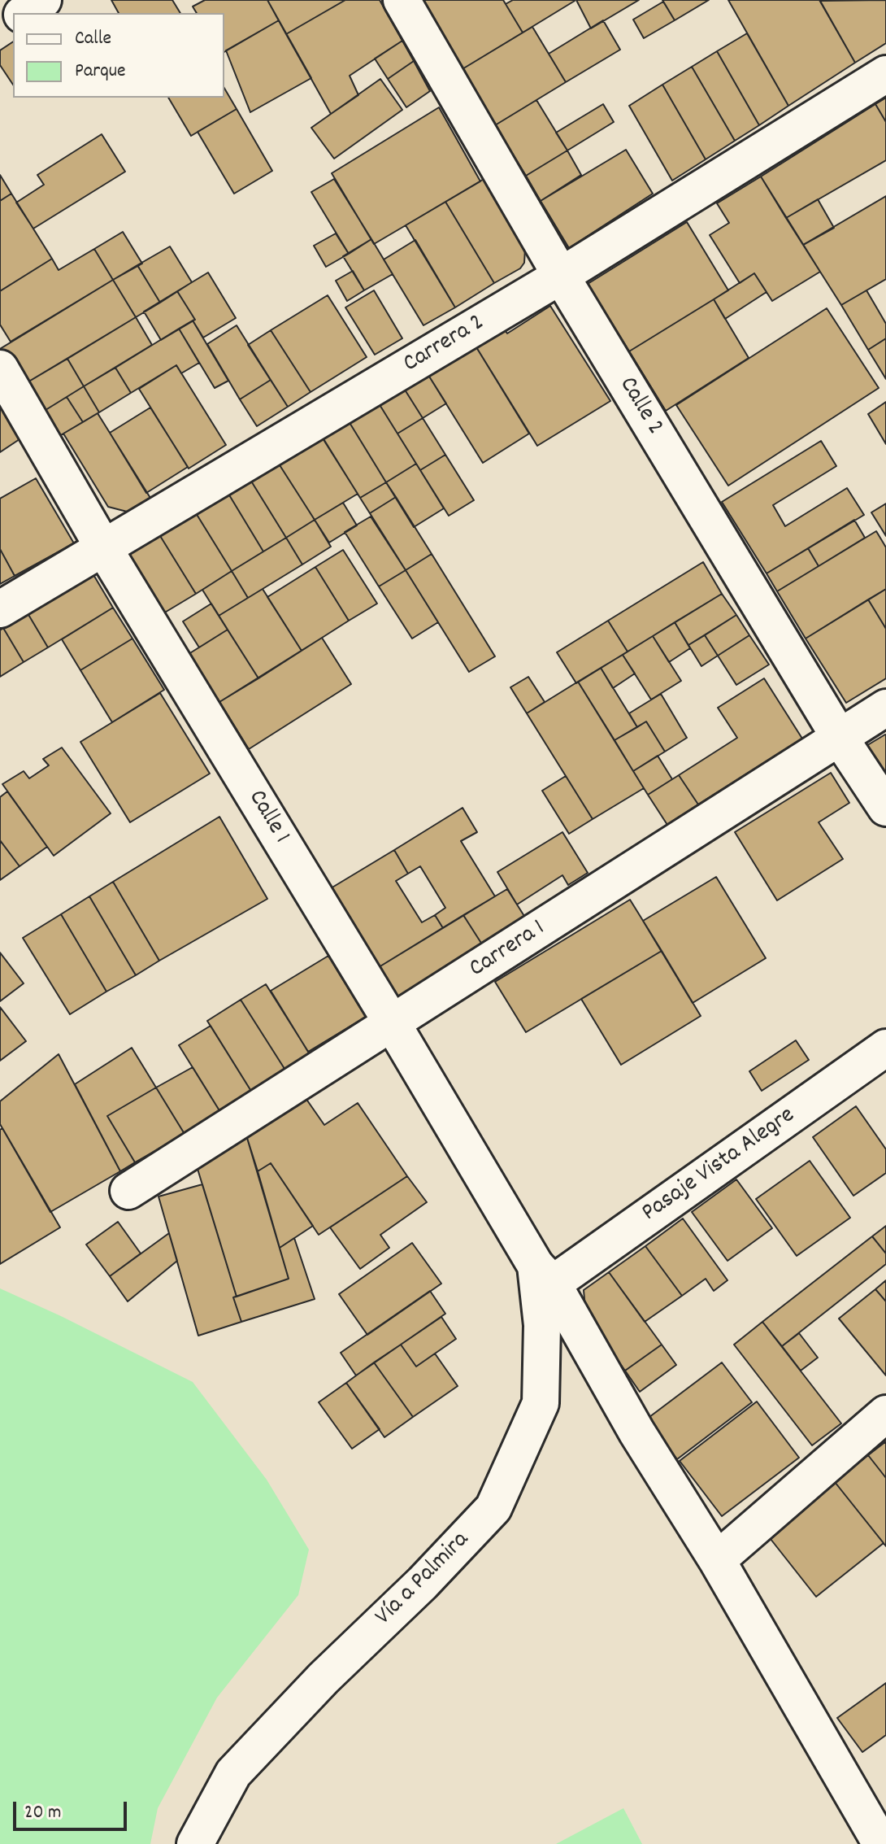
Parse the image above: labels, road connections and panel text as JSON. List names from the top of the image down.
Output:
{
  "streets": {
    "street": [
      "Carrera 2",
      "Calle 2",
      "Calle 1",
      "Carrera 1",
      "Pasaje Vista Alegre",
      "Vía a Palmira"
    ]
  },
  "crossings": [
    ["Carrera 2", "Calle 2"],
    ["Carrera 2", "Calle 1"],
    ["Calle 2", "Carrera 1"],
    ["Calle 1", "Carrera 1"],
    ["Calle 1", "Pasaje Vista Alegre"],
    ["Calle 1", "Vía a Palmira"],
    ["Pasaje Vista Alegre", "Vía a Palmira"]
  ],
  "legend": ["Calle", "Parque"],
  "scale_bar": "20 m"
}
